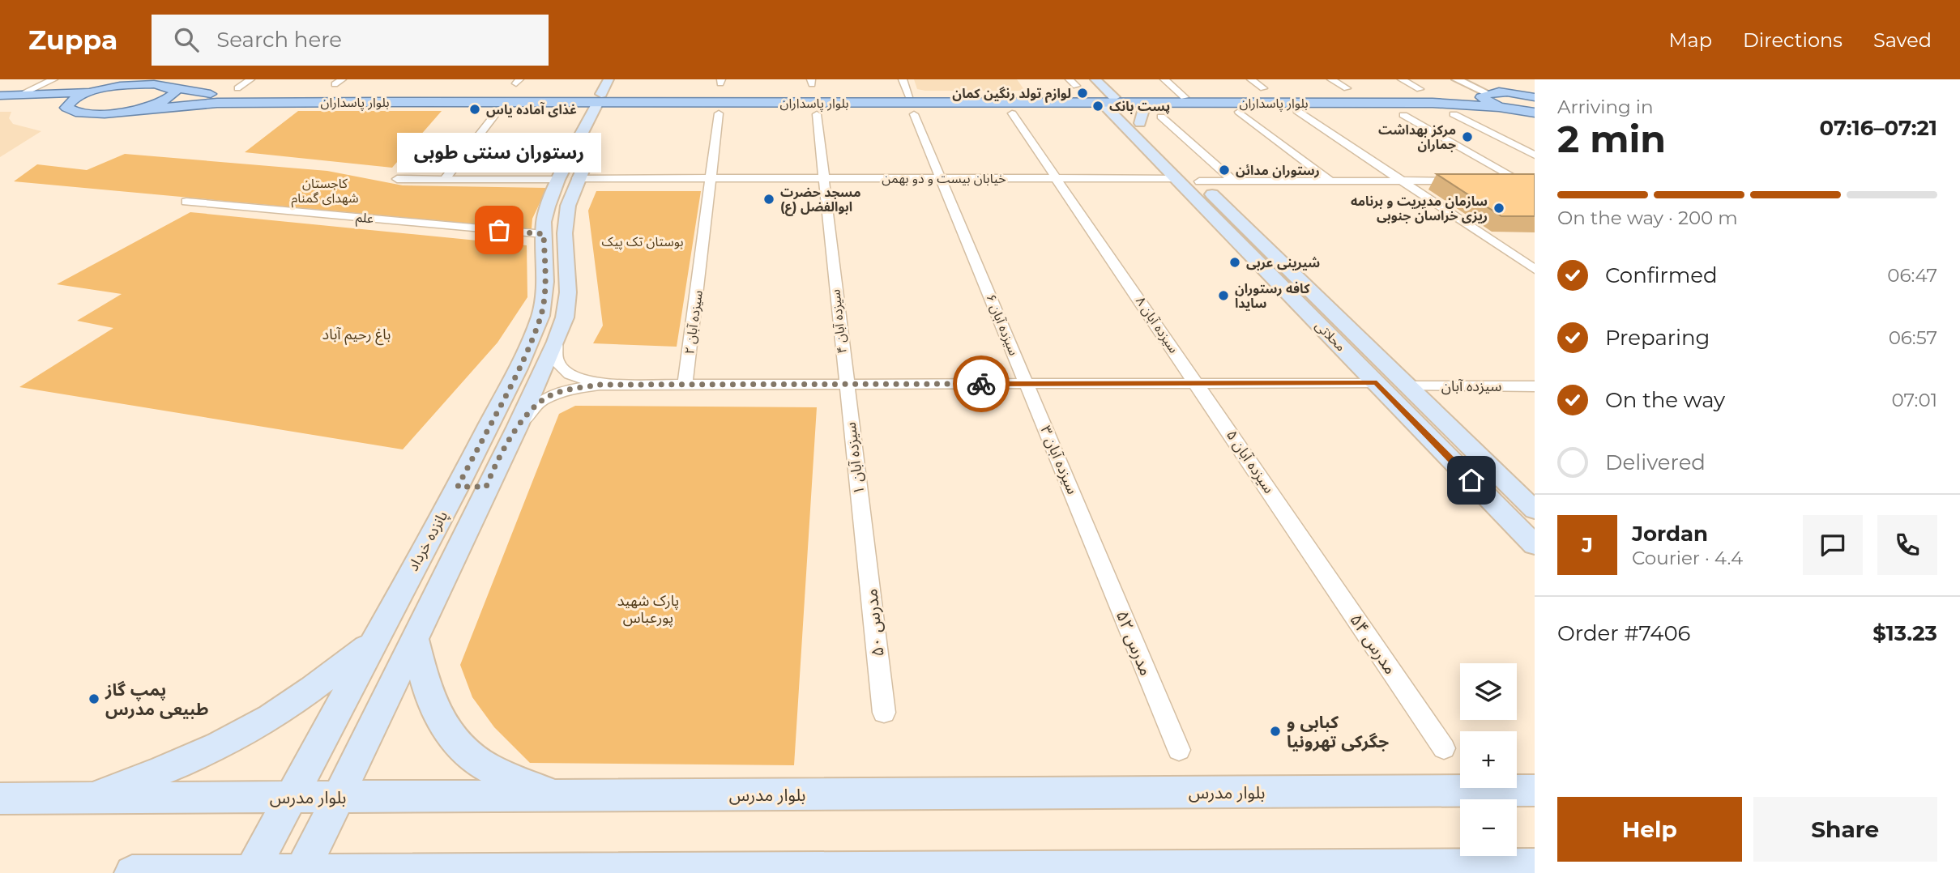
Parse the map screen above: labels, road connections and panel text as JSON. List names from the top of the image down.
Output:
{
  "streets": {
    "main road": [
      "بلوار پاسداران",
      "محلاتی",
      "پانزده خرداد",
      "بلوار مدرس"
    ],
    "street": [
      "خیابان بیست و دو بهمن",
      "علم",
      "سیزده آبان ۴",
      "سیزده آبان ۲",
      "سیزده آبان ۶",
      "سیزده آبان ۸",
      "سیزده آبان",
      "سیزده آبان ۱",
      "سیزده آبان ۳",
      "سیزده آبان ۵",
      "مدرس ۵۰",
      "مدرس ۵۲",
      "مدرس ۵۴"
    ]
  },
  "crossings": [
    ["بلوار پاسداران", "محلاتی"],
    ["بلوار پاسداران", "پانزده خرداد"],
    ["خیابان بیست و دو بهمن", "سیزده آبان ۴"],
    ["خیابان بیست و دو بهمن", "سیزده آبان ۲"],
    ["خیابان بیست و دو بهمن", "سیزده آبان ۶"],
    ["خیابان بیست و دو بهمن", "سیزده آبان ۸"],
    ["خیابان بیست و دو بهمن", "محلاتی"],
    ["خیابان بیست و دو بهمن", "پانزده خرداد"],
    ["علم", "پانزده خرداد"],
    ["سیزده آبان ۴", "سیزده آبان ۱"],
    ["سیزده آبان ۶", "سیزده آبان ۳"],
    ["سیزده آبان ۸", "سیزده آبان ۵"],
    ["محلاتی", "سیزده آبان"],
    ["سیزده آبان ۱", "مدرس ۵۰"],
    ["سیزده آبان ۳", "مدرس ۵۲"],
    ["سیزده آبان ۵", "مدرس ۵۴"],
    ["پانزده خرداد", "بلوار مدرس"]
  ],
  "parks": [
    "کاجستان شهدای گمنام",
    "بوستان تک پیک",
    "باغ رحیم آباد",
    "پارک شهید پورعباس"
  ],
  "places": [
    "لوازم تولد رنگین کمان",
    "پست بانک",
    "غذای آماده یاس",
    "مرکز بهداشت جماران",
    "رستوران مدائن",
    "مسجد حضرت ابوالفضل (ع)",
    "سازمان مدیریت و برنامه ریزی خراسان جنوبی",
    "رستوران سنتی طوبی",
    "شیرینی عربی",
    "کافه رستوران سایدا",
    "پمپ گاز طبیعی مدرس",
    "کبابی و جگرکی تهرونیا"
  ],
  "page": {
    "header": "Zuppa",
    "search": "Search here",
    "nav": ["Map", "Directions", "Saved"],
    "heading": ["2 min", "Arriving in", "07:16–07:21"],
    "panel": [
      "Jordan",
      "Courier · 4.4",
      "Order #7406",
      "$13.23"
    ],
    "bubble": "رستوران سنتی طوبی",
    "bar": "On the way · 200 m",
    "list": [
      ["Confirmed", "06:47"],
      ["Preparing", "06:57"],
      ["On the way", "07:01"],
      "Delivered"
    ],
    "round": "J",
    "map_buttons": ["+", "−"],
    "buttons": ["Help", "Share"]
  }
}
